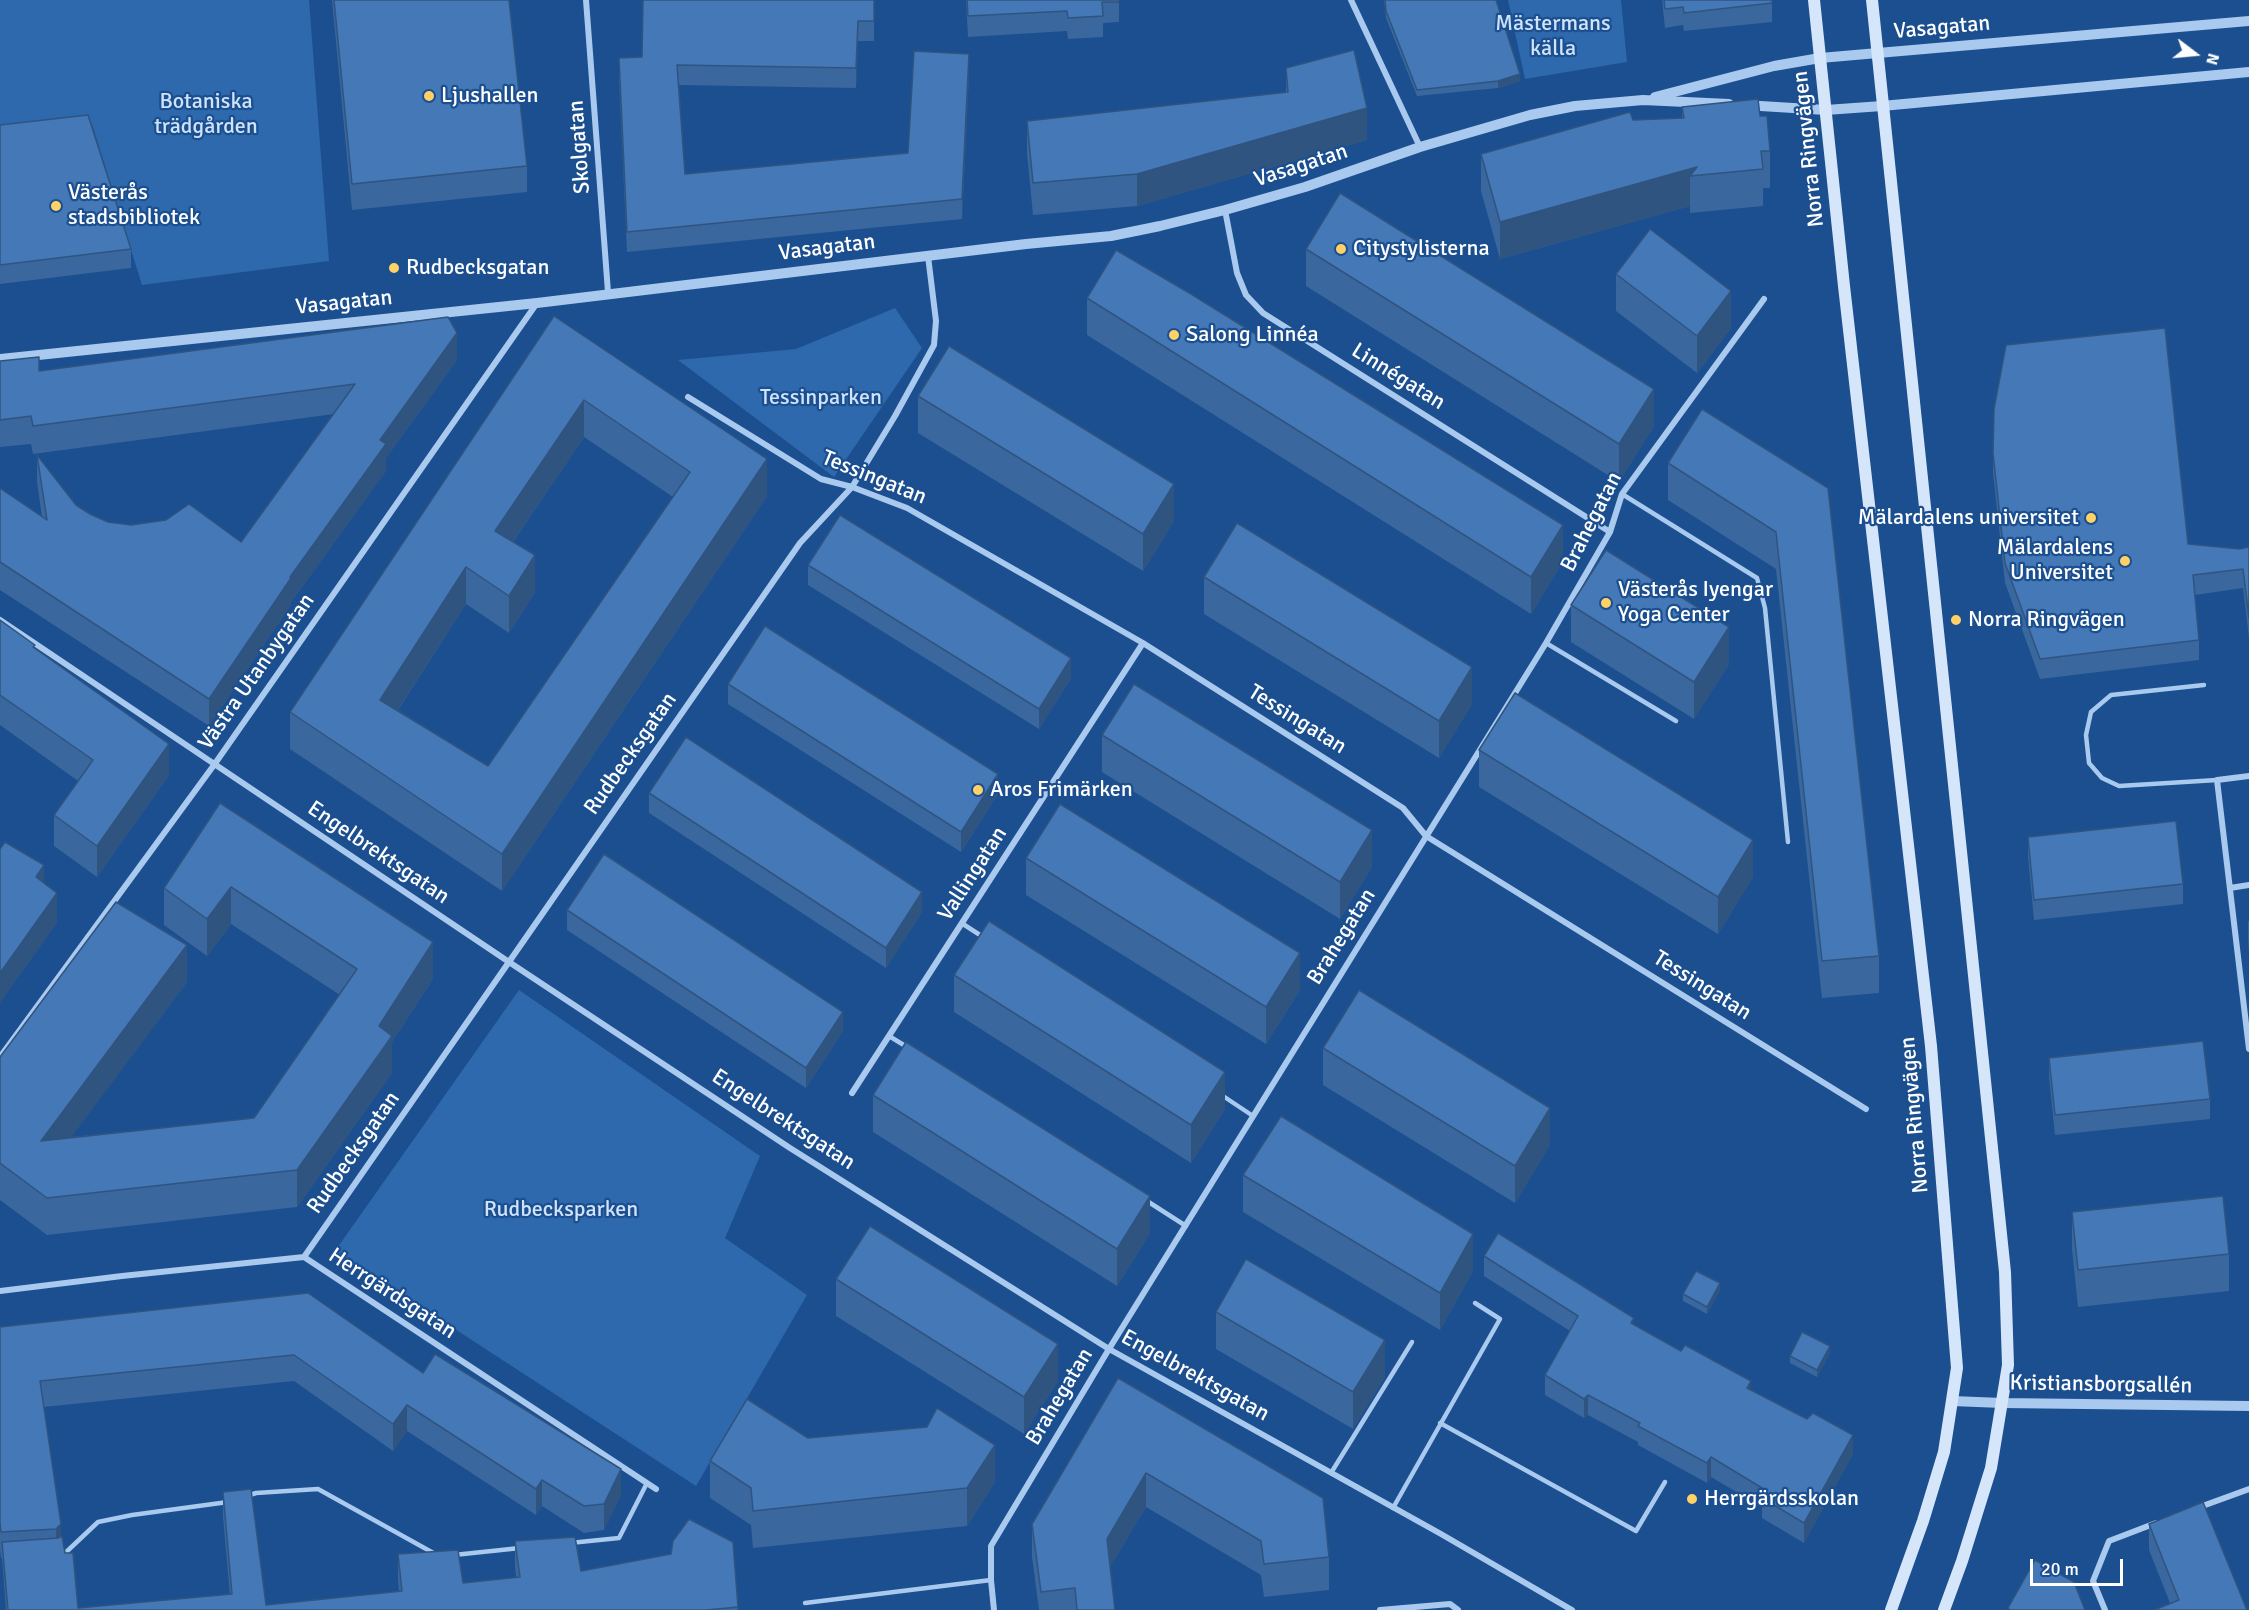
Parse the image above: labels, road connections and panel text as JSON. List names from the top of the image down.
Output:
{
  "streets": {
    "main road": ["Norra Ringvägen"],
    "street": [
      "Vasagatan",
      "Skolgatan",
      "Linnégatan",
      "Tessingatan",
      "Brahegatan",
      "Västra Utanbygatan",
      "Rudbecksgatan",
      "Engelbrektsgatan",
      "Vallingatan",
      "Herrgärdsgatan",
      "Kristiansborgsallén"
    ]
  },
  "crossings": [
    ["Vasagatan", "Skolgatan"],
    ["Vasagatan", "Norra Ringvägen"],
    ["Vasagatan", "Linnégatan"],
    ["Vasagatan", "Västra Utanbygatan"],
    ["Vasagatan", "Rudbecksgatan"],
    ["Norra Ringvägen", "Kristiansborgsallén"],
    ["Linnégatan", "Brahegatan"],
    ["Tessingatan", "Brahegatan"],
    ["Tessingatan", "Rudbecksgatan"],
    ["Tessingatan", "Vallingatan"],
    ["Brahegatan", "Engelbrektsgatan"],
    ["Västra Utanbygatan", "Engelbrektsgatan"],
    ["Rudbecksgatan", "Engelbrektsgatan"],
    ["Rudbecksgatan", "Herrgärdsgatan"]
  ],
  "parks": [
    "Mästermans källa",
    "Botaniska trädgården",
    "Tessinparken",
    "Rudbecksparken"
  ],
  "places": [
    "Ljushallen",
    "Västerås stadsbibliotek",
    "Citystylisterna",
    "Rudbecksgatan",
    "Salong Linnéa",
    "Mälardalens universitet",
    "Mälardalens Universitet",
    "Västerås Iyengar Yoga Center",
    "Norra Ringvägen",
    "Aros Frimärken",
    "Herrgärdsskolan"
  ],
  "scale_bar": "20 m",
  "north": "right"
}
